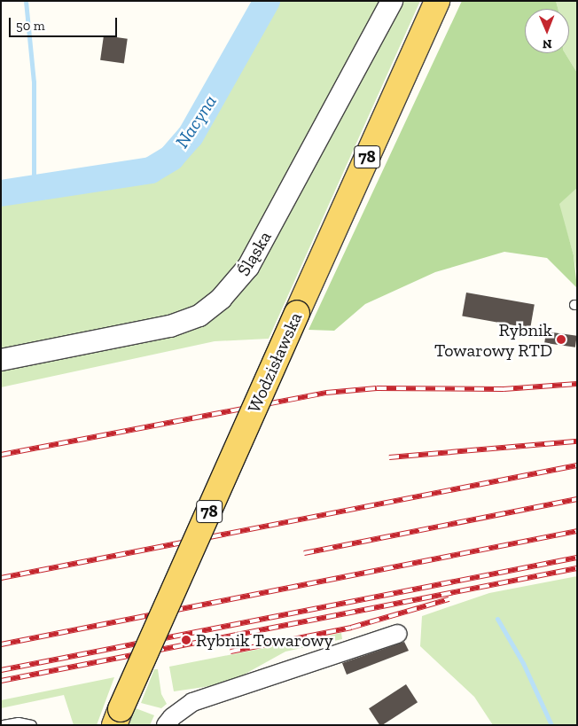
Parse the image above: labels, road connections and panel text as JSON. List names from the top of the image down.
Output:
{
  "streets": {
    "main road": ["78", "Wodzisławska"],
    "street": ["Śląska"]
  },
  "water": ["Nacyna"],
  "places": ["Rybnik Towarowy RTD", "Rybnik Towarowy"],
  "scale_bar": "50 m",
  "north": "bottom"
}
